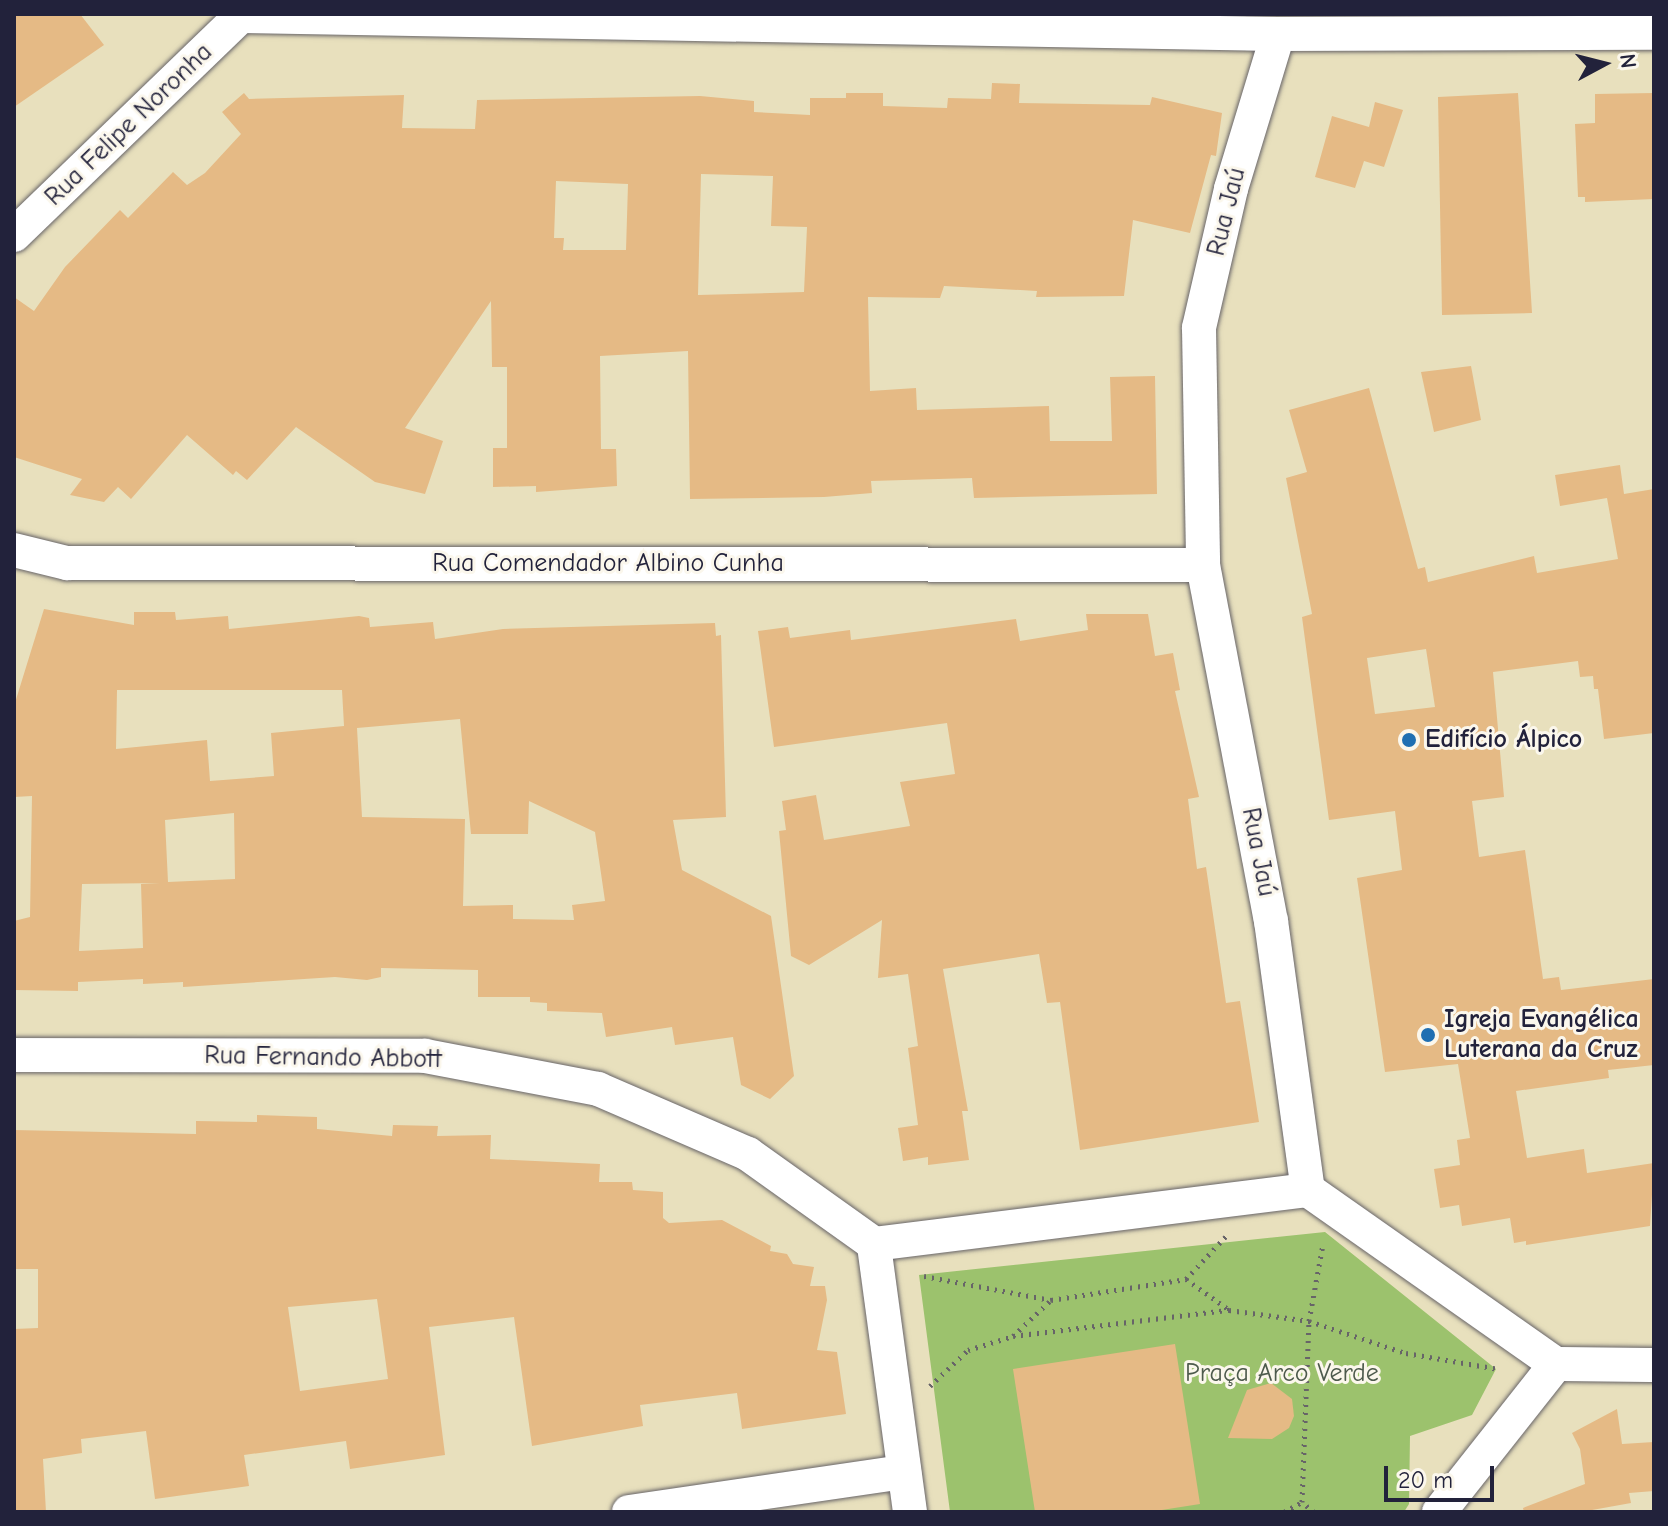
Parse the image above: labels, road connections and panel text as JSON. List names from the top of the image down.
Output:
{
  "streets": {
    "street": [
      "Rua Felipe Noronha",
      "Rua Jaú",
      "Rua Comendador Albino Cunha",
      "Rua Fernando Abbott"
    ]
  },
  "crossings": [
    ["Rua Jaú", "Rua Comendador Albino Cunha"]
  ],
  "parks": ["Praça Arco Verde"],
  "places": ["Edifício Álpico", "Igreja Evangélica Luterana da Cruz"],
  "scale_bar": "20 m",
  "north": "right"
}
